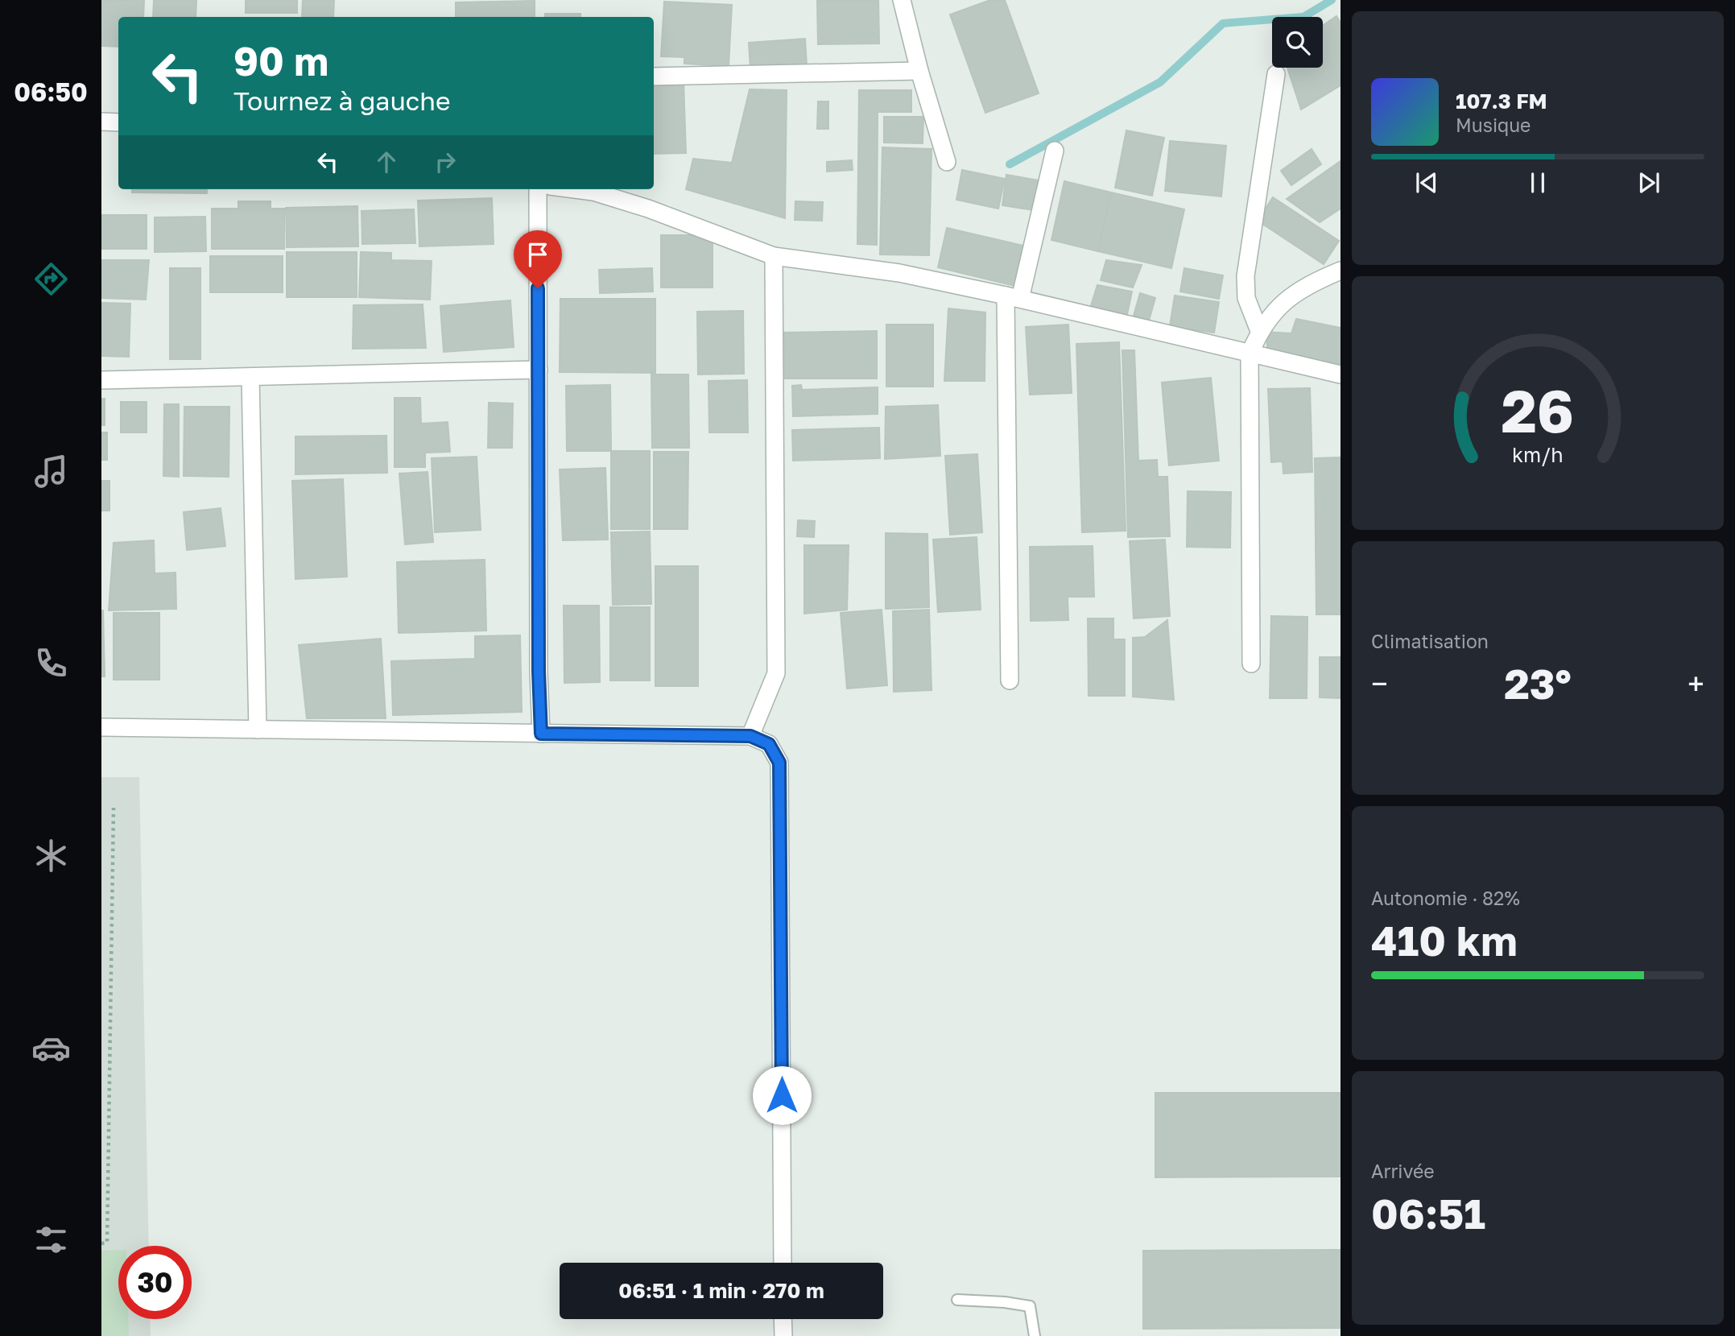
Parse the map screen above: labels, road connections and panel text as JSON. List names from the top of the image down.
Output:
{
  "page": {
    "tabs": "06:50",
    "turn": ["90 m", "Tournez à gauche"],
    "song": ["107.3 FM", "Musique"],
    "tile": [
      "Climatisation",
      ["Autonomie · 82%", "410 km"],
      ["Arrivée", "06:51"]
    ],
    "heat": ["−", "23°", "+"],
    "limit": "30",
    "trip": "06:51 · 1 min · 270 m",
    "gauge": ["26", "km/h"]
  }
}
